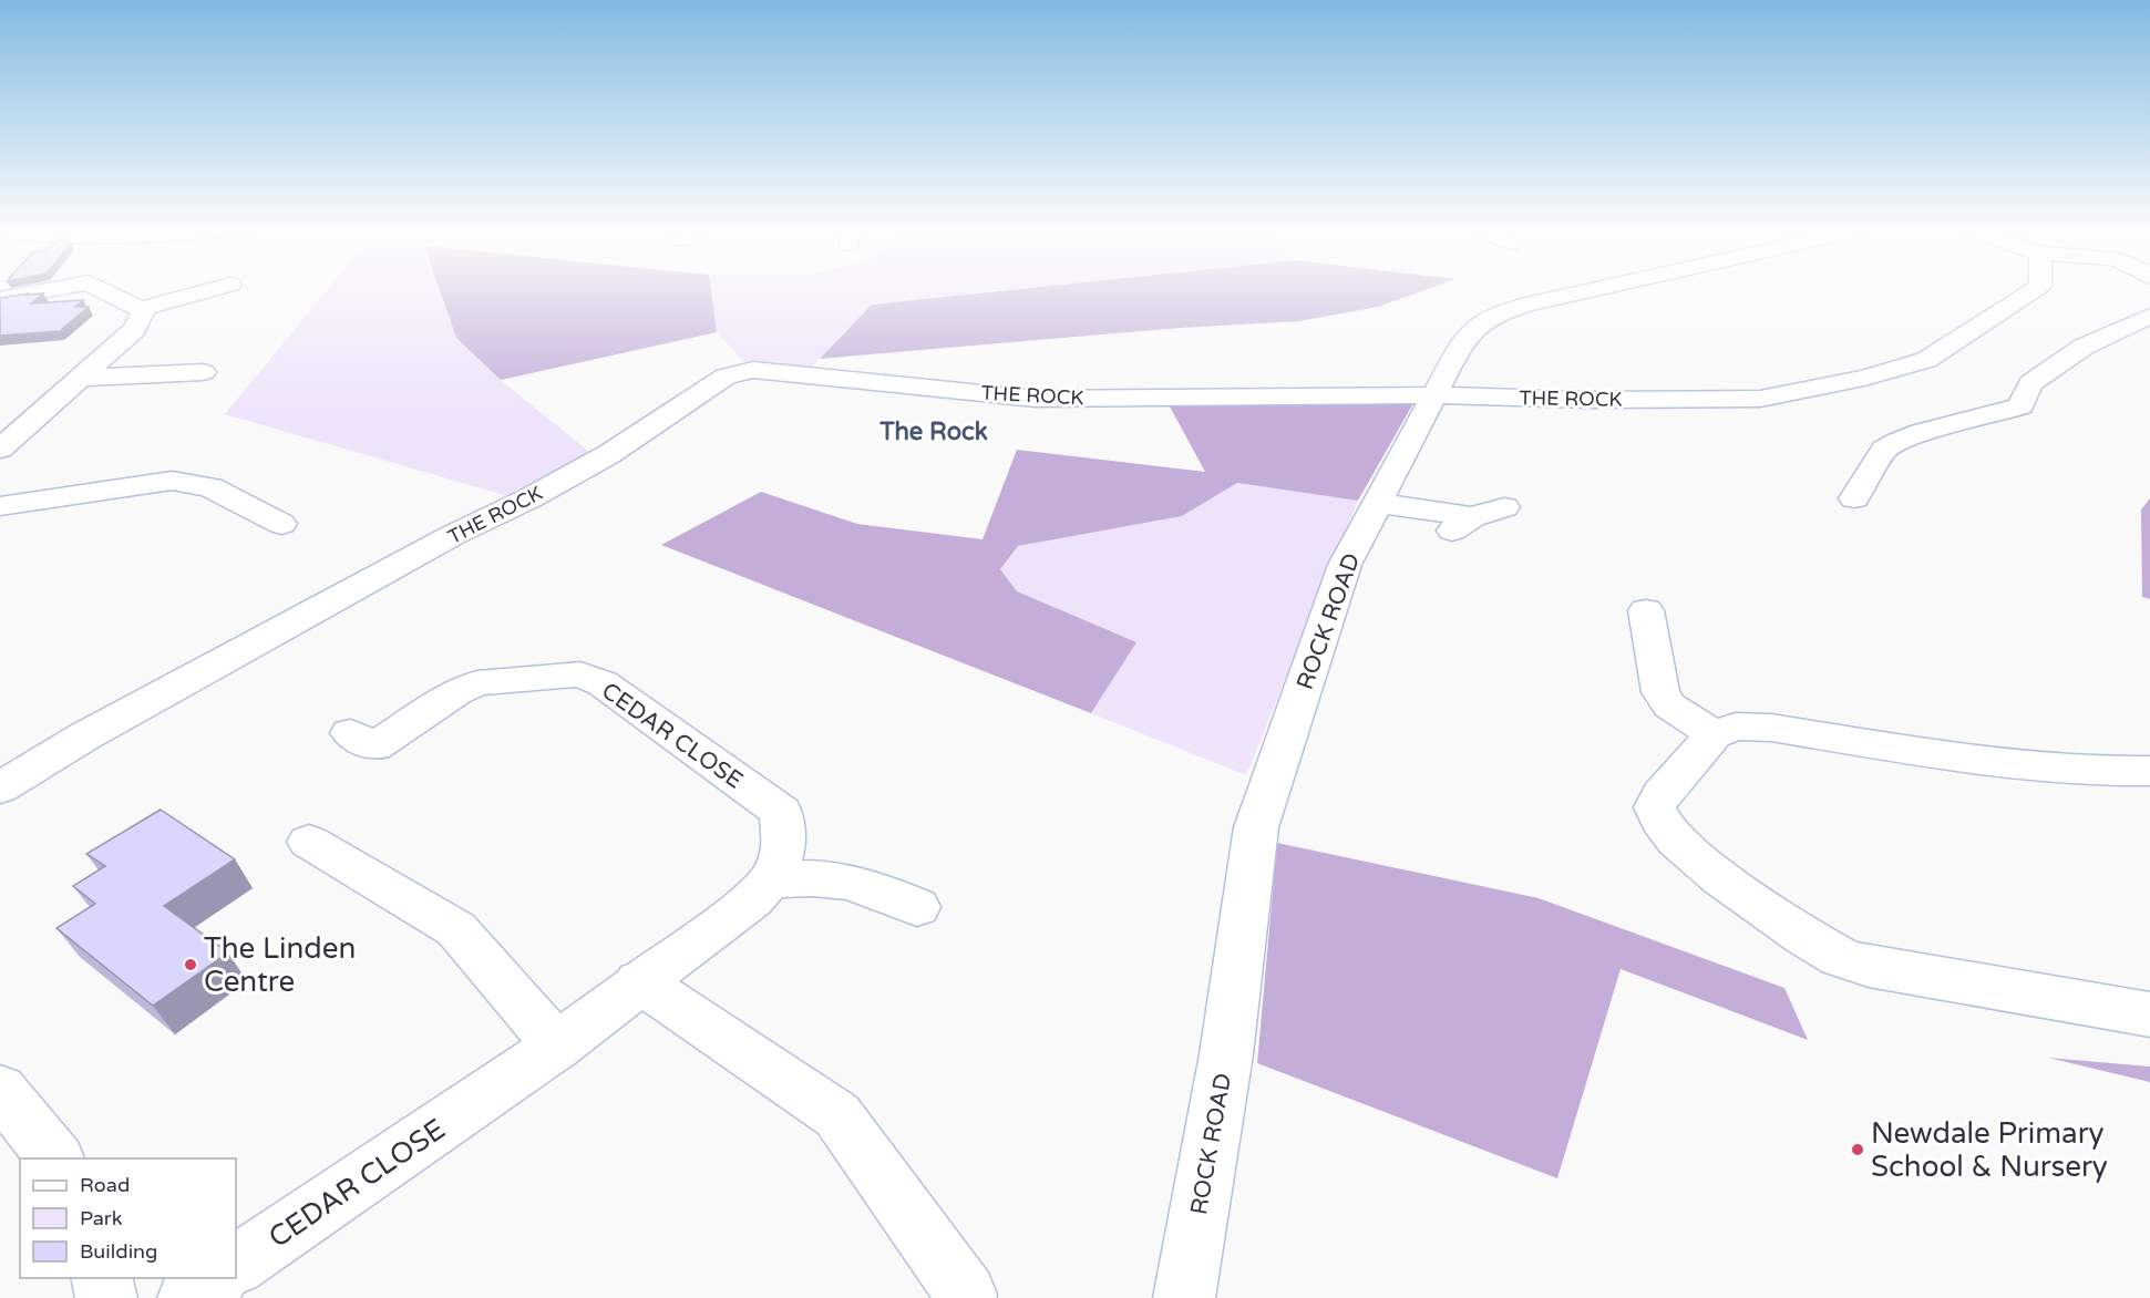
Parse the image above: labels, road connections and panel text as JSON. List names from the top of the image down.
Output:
{
  "streets": {
    "street": ["THE ROCK", "ROCK ROAD", "CEDAR CLOSE"]
  },
  "crossings": [
    ["THE ROCK", "ROCK ROAD"]
  ],
  "districts": ["The Rock"],
  "places": ["The Linden Centre", "Newdale Primary School & Nursery"],
  "legend": ["Road", "Park", "Building"]
}
